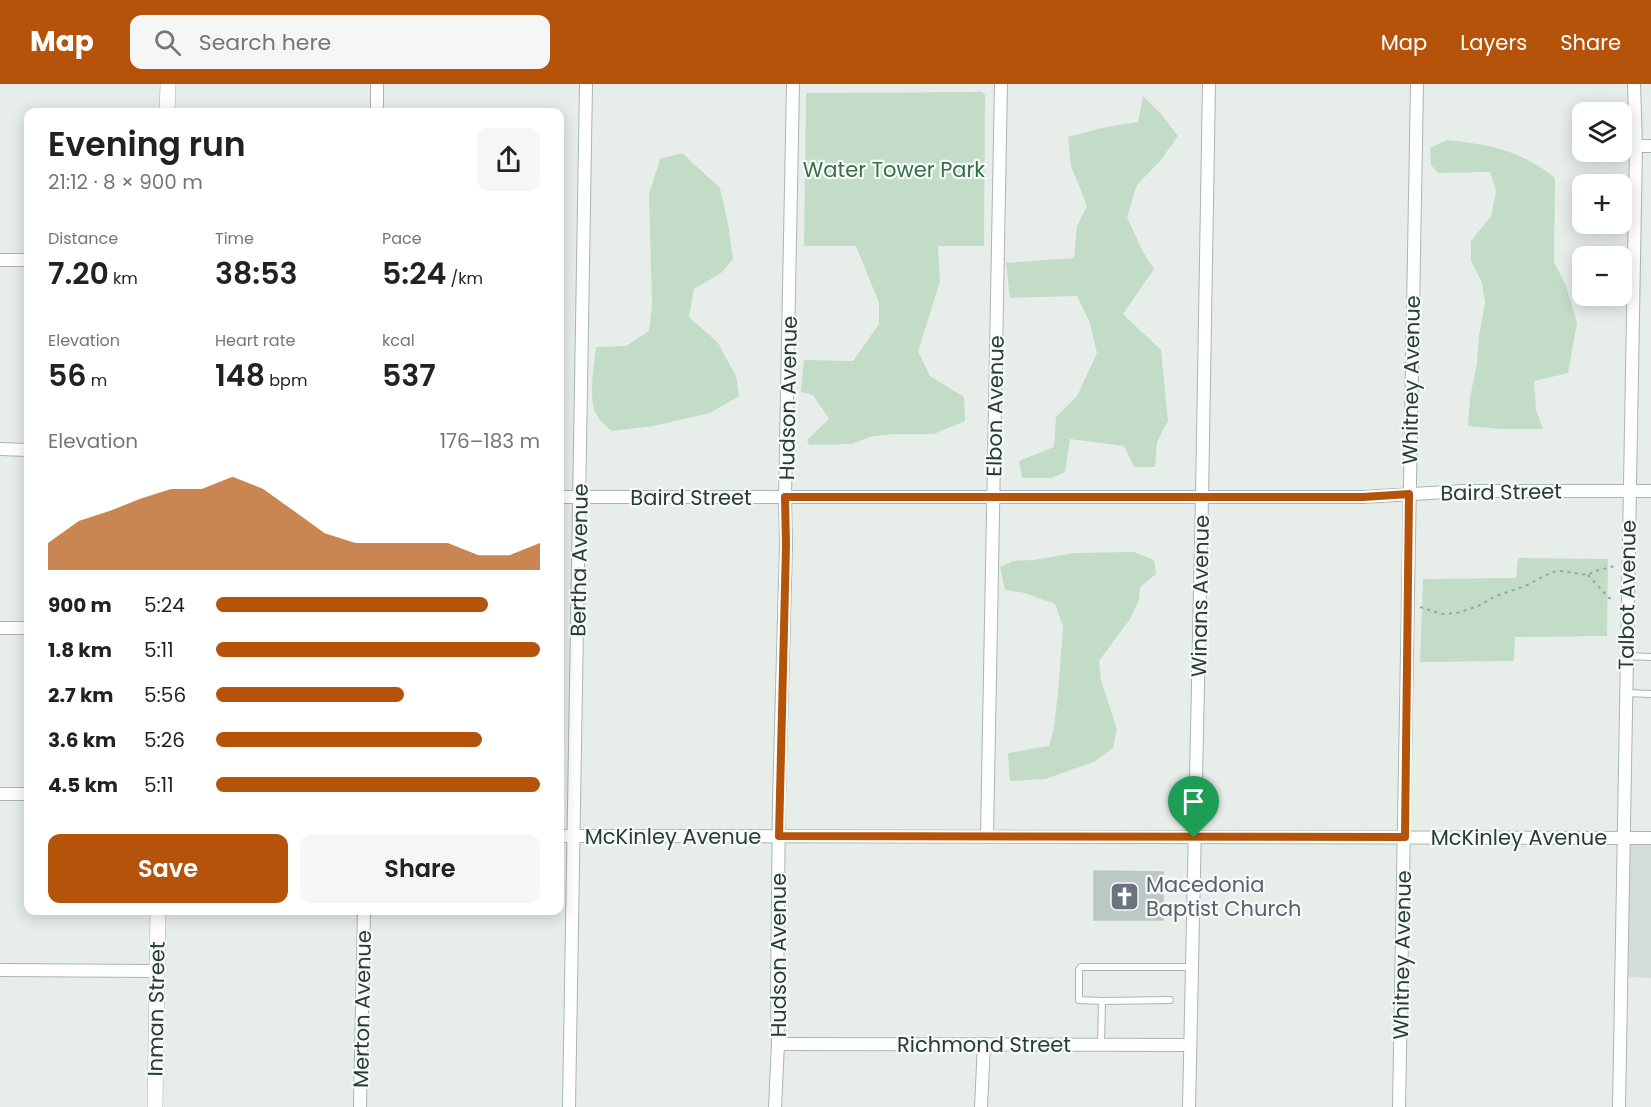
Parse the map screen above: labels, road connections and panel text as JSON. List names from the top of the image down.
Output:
{
  "streets": {
    "street": [
      "Whitney Avenue",
      "Hudson Avenue",
      "Elbon Avenue",
      "Baird Street",
      "Bertha Avenue",
      "Talbot Avenue",
      "Winans Avenue",
      "McKinley Avenue",
      "Inman Street",
      "Merton Avenue",
      "Richmond Street"
    ]
  },
  "crossings": [
    ["Whitney Avenue", "Baird Street"],
    ["Whitney Avenue", "McKinley Avenue"],
    ["Hudson Avenue", "Baird Street"],
    ["Hudson Avenue", "McKinley Avenue"],
    ["Hudson Avenue", "Richmond Street"],
    ["Elbon Avenue", "Baird Street"],
    ["Elbon Avenue", "McKinley Avenue"],
    ["Baird Street", "Bertha Avenue"],
    ["Baird Street", "Talbot Avenue"],
    ["Baird Street", "Winans Avenue"],
    ["Bertha Avenue", "McKinley Avenue"],
    ["Talbot Avenue", "McKinley Avenue"],
    ["Winans Avenue", "McKinley Avenue"],
    ["Winans Avenue", "Richmond Street"]
  ],
  "parks": ["Water Tower Park"],
  "places": {
    "church": ["Macedonia Baptist Church"]
  },
  "page": {
    "header": "Map",
    "search": "Search here",
    "nav": ["Map", "Layers", "Share"],
    "map_buttons": ["+", "−"],
    "heading": ["Evening run", "21:12 · 8 × 900 m"],
    "stats": [
      ["Distance", "7.20 km"],
      ["Time", "38:53"],
      ["Pace", "5:24 /km"],
      ["Elevation", "56 m"],
      ["Heart rate", "148 bpm"],
      ["kcal", "537"]
    ],
    "chart": ["Elevation", "176–183 m"],
    "list": [
      {
        "name": "900 m",
        "note": "5:24"
      },
      {
        "name": "1.8 km",
        "note": "5:11"
      },
      {
        "name": "2.7 km",
        "note": "5:56"
      },
      {
        "name": "3.6 km",
        "note": "5:26"
      },
      {
        "name": "4.5 km",
        "note": "5:11"
      }
    ],
    "buttons": ["Save", "Share"]
  }
}
